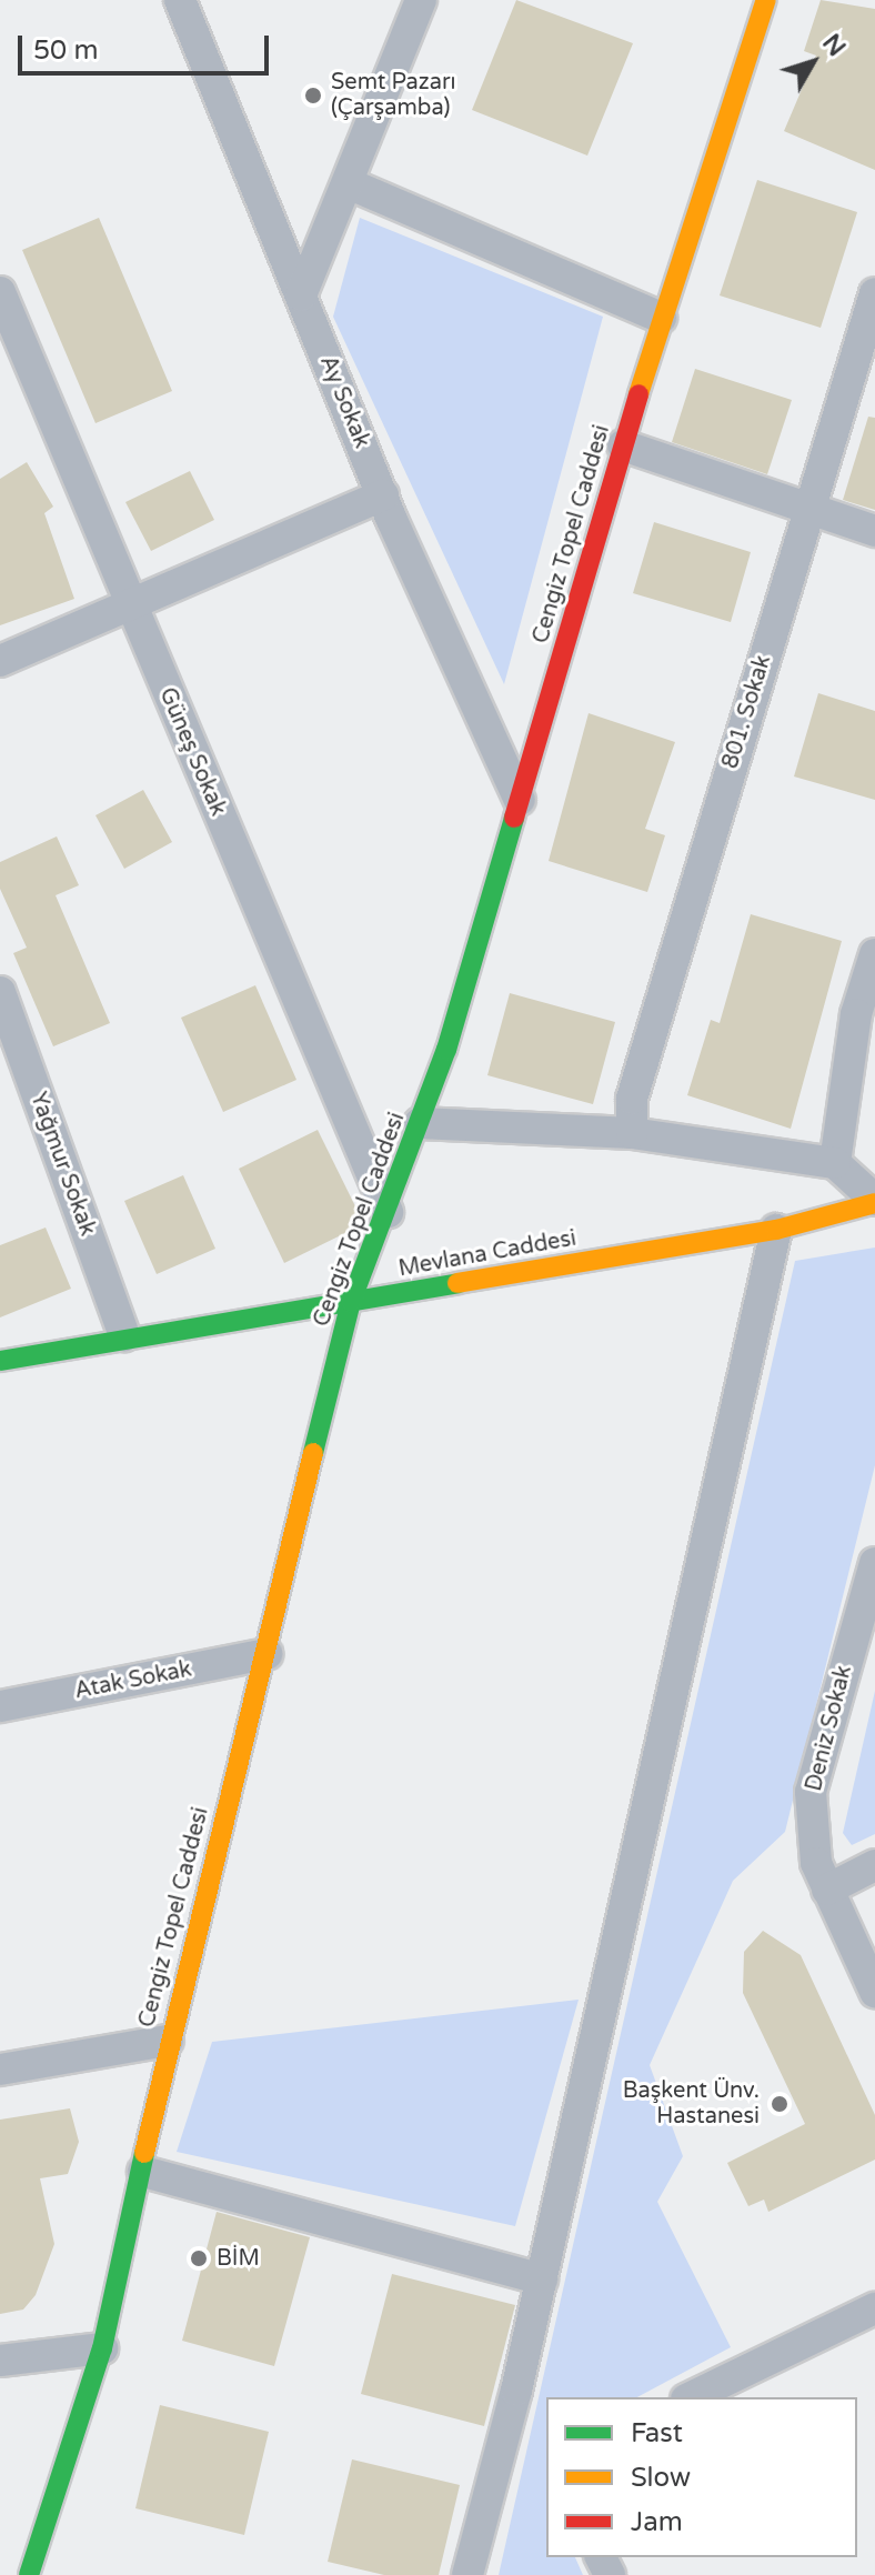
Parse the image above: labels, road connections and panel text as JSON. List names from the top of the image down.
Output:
{
  "streets": {
    "street": [
      "Ay Sokak",
      "Cengiz Topel Caddesi",
      "801. Sokak",
      "Güneş Sokak",
      "Yağmur Sokak",
      "Mevlana Caddesi",
      "Atak Sokak",
      "Deniz Sokak"
    ]
  },
  "crossings": [
    ["Ay Sokak", "Cengiz Topel Caddesi"],
    ["Cengiz Topel Caddesi", "Güneş Sokak"],
    ["Cengiz Topel Caddesi", "Mevlana Caddesi"],
    ["Cengiz Topel Caddesi", "Atak Sokak"],
    ["Yağmur Sokak", "Mevlana Caddesi"]
  ],
  "places": ["Semt Pazarı (Çarşamba)", "Başkent Ünv. Hastanesi", "BİM"],
  "legend": ["Fast", "Slow", "Jam"],
  "scale_bar": "50 m",
  "north": "top right"
}
